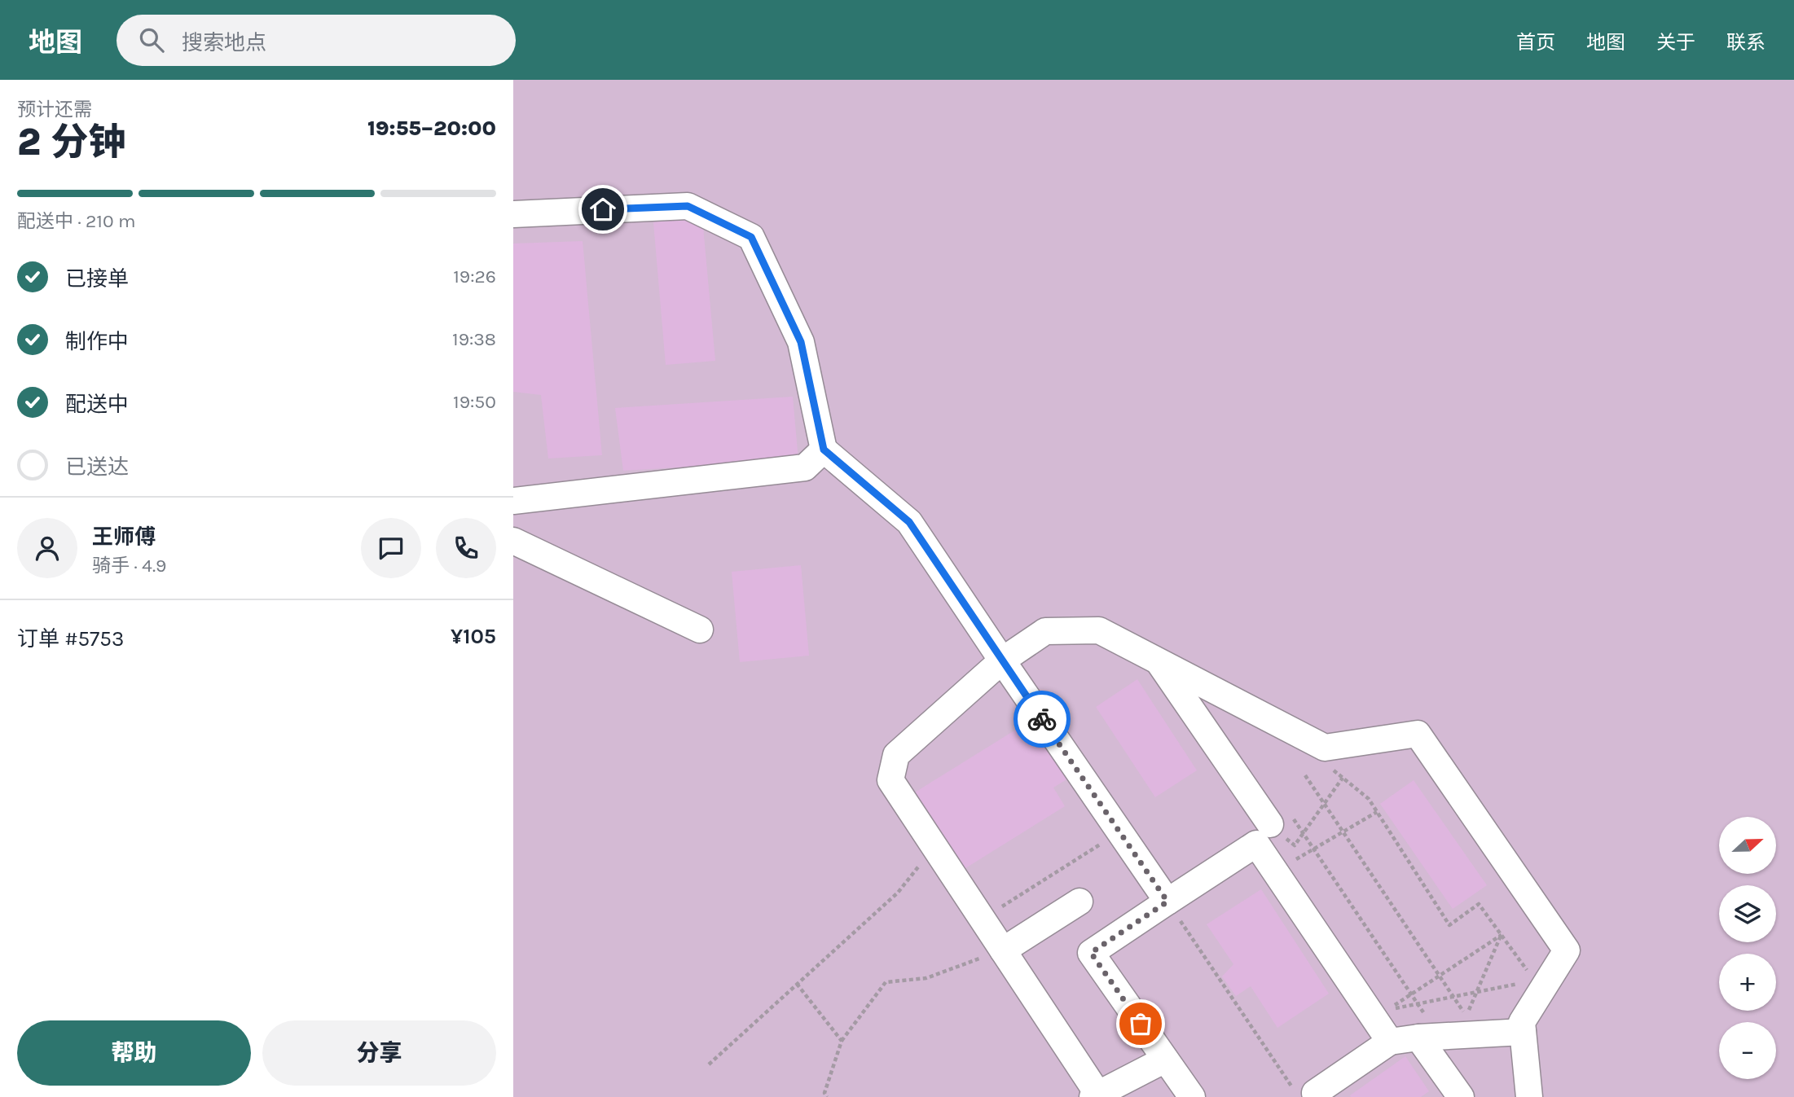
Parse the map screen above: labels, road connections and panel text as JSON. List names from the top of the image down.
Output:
{
  "north": "right",
  "page": {
    "header": "地图",
    "search": "搜索地点",
    "nav": [
      "首页",
      "地图",
      "关于",
      "联系"
    ],
    "heading": ["2 分钟", "预计还需", "19:55–20:00"],
    "panel": [
      "王师傅",
      "骑手 · 4.9",
      "订单 #5753",
      "¥105"
    ],
    "bar": "配送中 · 210 m",
    "list": [
      ["已接单", "19:26"],
      ["制作中", "19:38"],
      ["配送中", "19:50"],
      "已送达"
    ],
    "map_buttons": ["+", "−"],
    "buttons": ["帮助", "分享"]
  }
}
